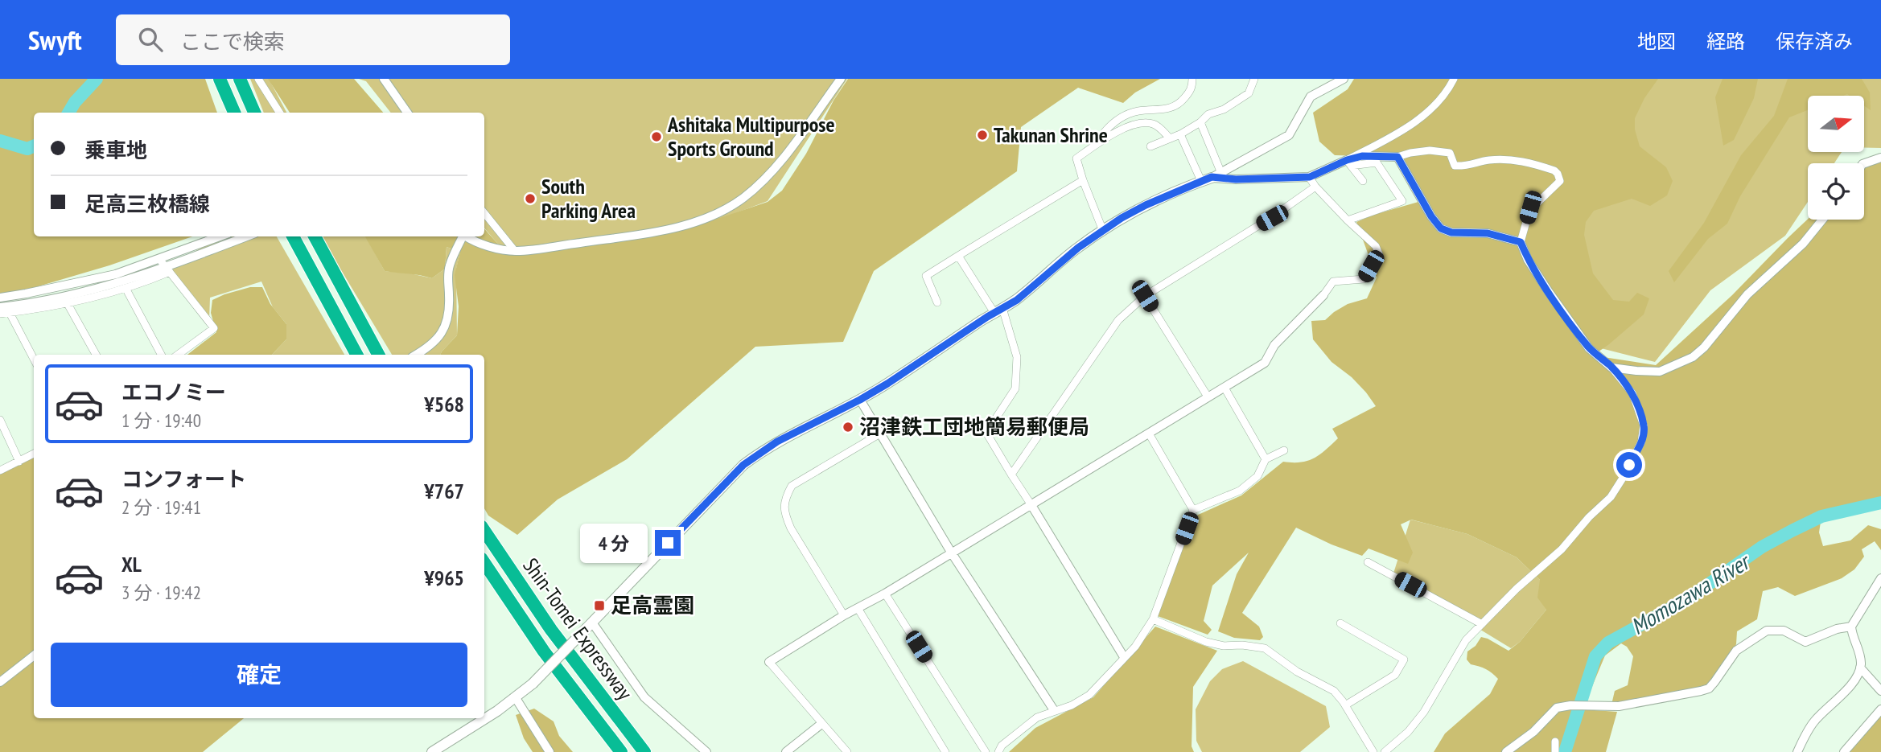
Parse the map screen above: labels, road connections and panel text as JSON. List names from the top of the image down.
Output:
{
  "streets": {
    "highway": ["Shin-Tomei Expressway"]
  },
  "water": ["Momozawa River"],
  "places": {
    "other": [
      "Takunan Shrine",
      "Ashitaka Multipurpose Sports Ground",
      "South Parking Area",
      "沼津鉄工団地簡易郵便局"
    ],
    "transit": ["足高霊園"]
  },
  "north": "right",
  "page": {
    "header": "Swyft",
    "search": "ここで検索",
    "nav": ["地図", "経路", "保存済み"],
    "banner": ["乗車地", "足高三枚橋線"],
    "list": [
      {
        "name": "エコノミー",
        "note": "1 分 · 19:40",
        "value": "¥568"
      },
      {
        "name": "コンフォート",
        "note": "2 分 · 19:41",
        "value": "¥767"
      },
      {
        "name": "XL",
        "note": "3 分 · 19:42",
        "value": "¥965"
      }
    ],
    "bubble": "4 分",
    "buttons": "確定"
  }
}
